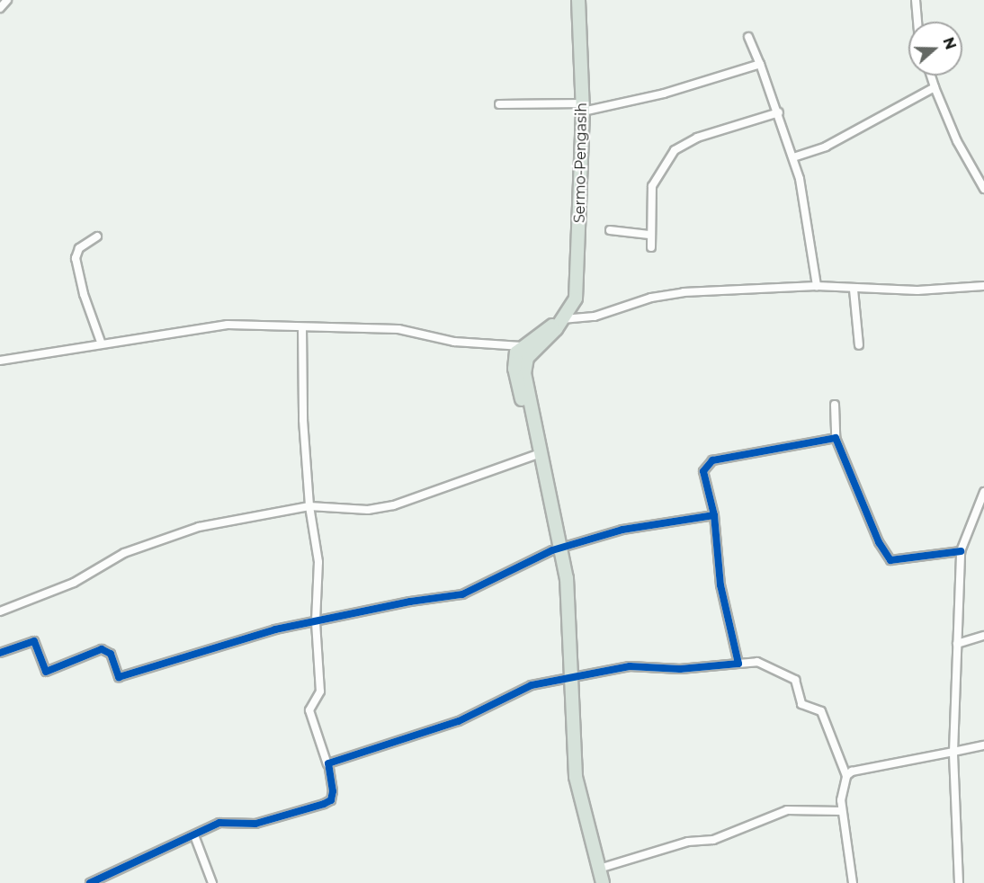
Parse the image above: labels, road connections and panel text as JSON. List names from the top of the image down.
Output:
{
  "streets": {
    "main road": ["Sermo-Pengasih"]
  },
  "north": "right"
}
